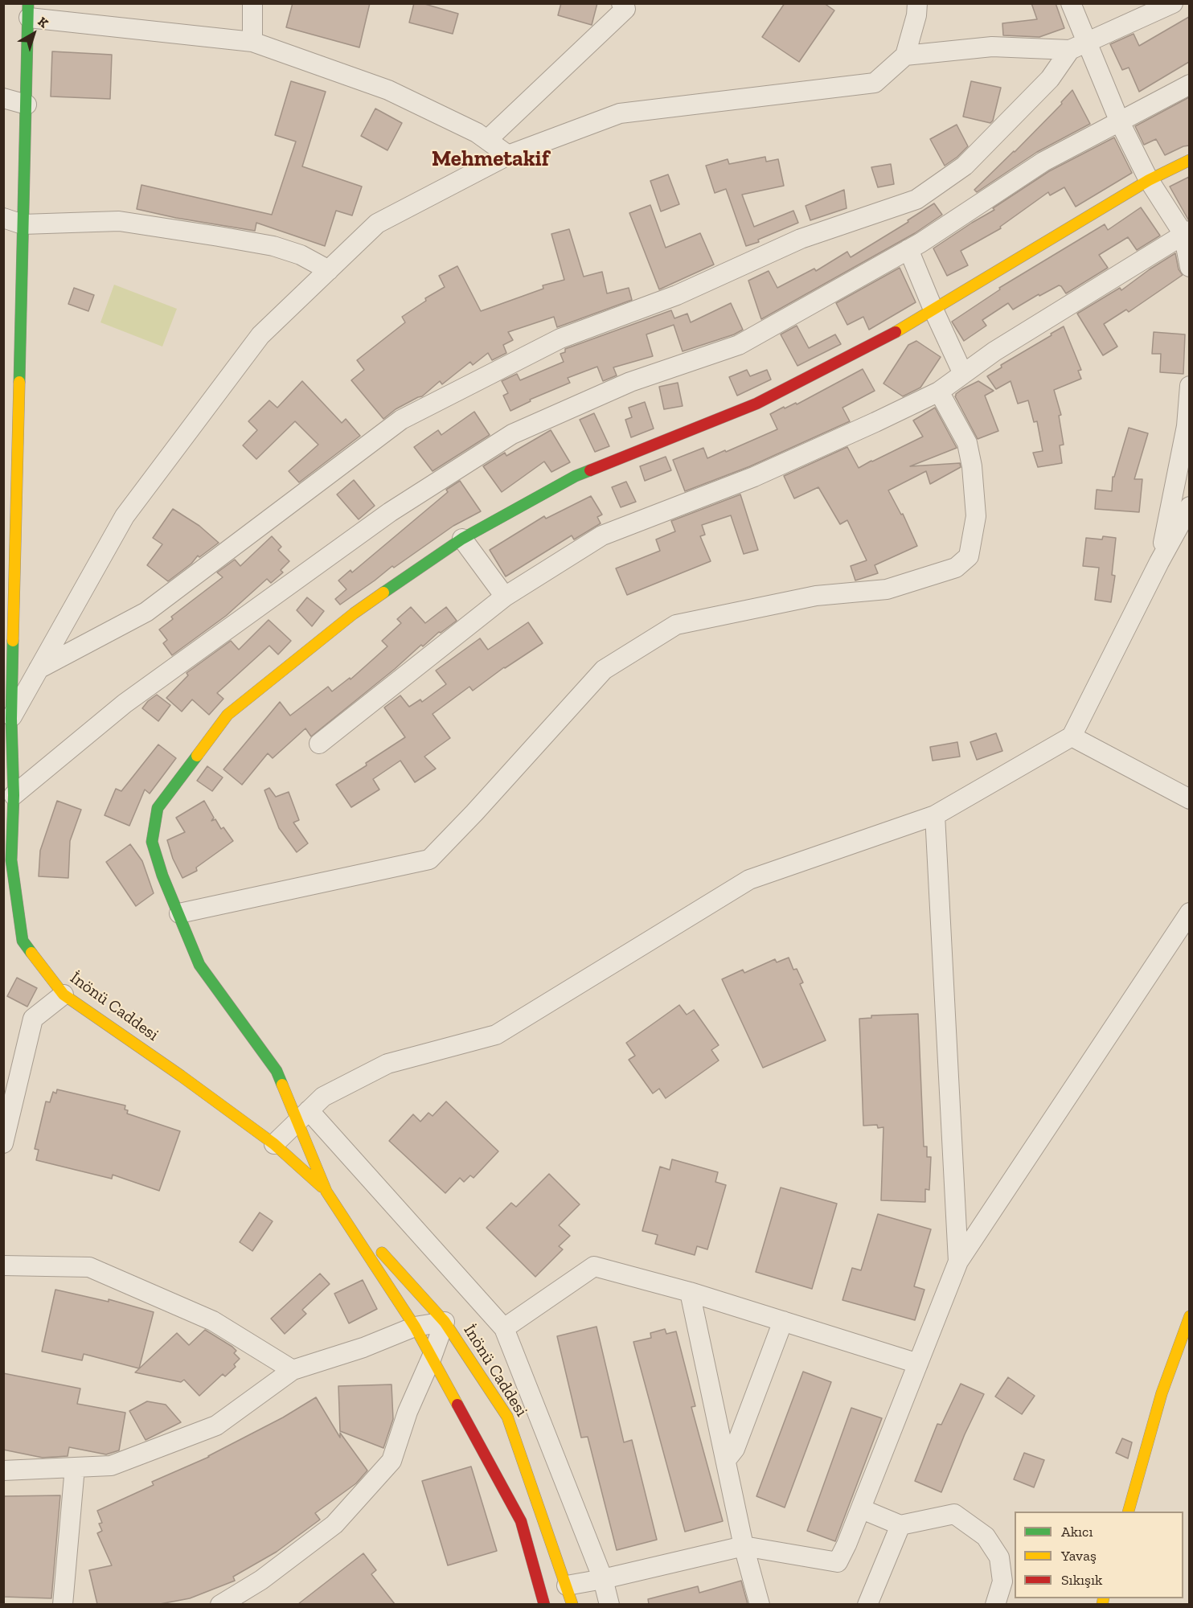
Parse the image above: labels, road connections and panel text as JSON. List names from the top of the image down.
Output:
{
  "streets": {
    "main road": ["İnönü Caddesi"]
  },
  "districts": ["Mehmetakif"],
  "legend": ["Akıcı", "Yavaş", "Sıkışık"],
  "north": "top right"
}
